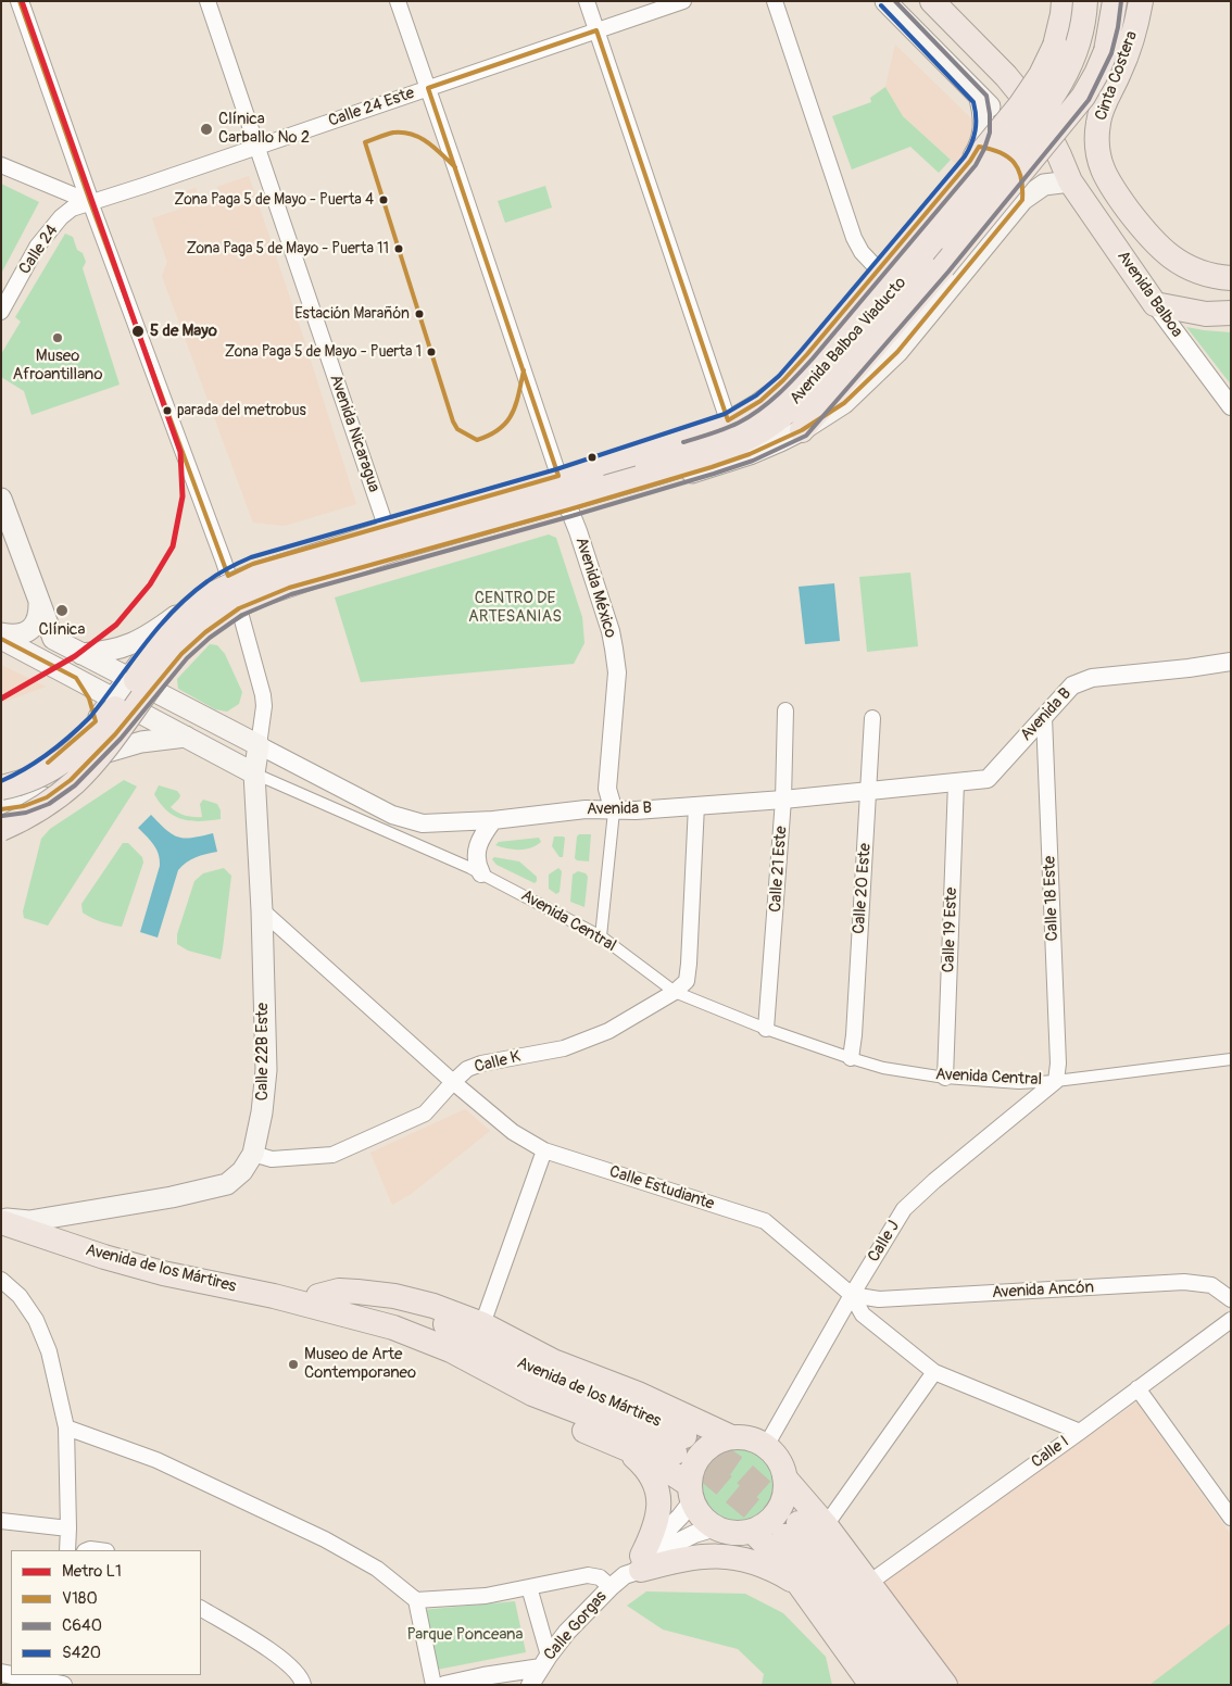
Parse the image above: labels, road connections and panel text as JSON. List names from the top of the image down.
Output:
{
  "streets": {
    "highway": [
      "Cinta Costera",
      "Avenida Balboa",
      "Avenida Balboa Viaducto",
      "Avenida de los Mártires"
    ],
    "main road": ["Avenida B", "Avenida Central", "Calle 22B Este"],
    "street": [
      "Calle 24 Este",
      "Calle 24",
      "Avenida Nicaragua",
      "Avenida México",
      "Calle 21 Este",
      "Calle 20 Este",
      "Calle 18 Este",
      "Calle 19 Este",
      "Calle K",
      "Calle Estudiante",
      "Calle J",
      "Avenida Ancón",
      "Calle I",
      "Calle Gorgas"
    ]
  },
  "crossings": [
    ["Calle 24 Este", "Calle 24"],
    ["Calle 24 Este", "Avenida Nicaragua"],
    ["Calle 24 Este", "Avenida México"],
    ["Avenida México", "Avenida B"],
    ["Avenida B", "Calle 21 Este"],
    ["Avenida B", "Calle 20 Este"],
    ["Avenida B", "Calle 18 Este"],
    ["Avenida B", "Calle 19 Este"],
    ["Avenida B", "Calle 22B Este"],
    ["Calle 21 Este", "Avenida Central"],
    ["Calle 20 Este", "Avenida Central"],
    ["Calle 18 Este", "Avenida Central"],
    ["Calle 18 Este", "Calle J"],
    ["Avenida Central", "Calle 19 Este"],
    ["Avenida Central", "Calle 22B Este"],
    ["Avenida Central", "Calle K"],
    ["Avenida Central", "Calle J"],
    ["Calle 22B Este", "Calle K"],
    ["Calle 22B Este", "Calle Estudiante"],
    ["Calle 22B Este", "Avenida de los Mártires"],
    ["Calle K", "Calle Estudiante"],
    ["Calle Estudiante", "Calle J"],
    ["Calle Estudiante", "Avenida Ancón"],
    ["Calle Estudiante", "Calle I"],
    ["Calle J", "Avenida Ancón"],
    ["Calle J", "Calle Gorgas"]
  ],
  "parks": ["CENTRO DE ARTESANIAS", "Parque Ponceana"],
  "places": [
    "Clínica Carballo No 2",
    "Zona Paga 5 de Mayo - Puerta 4",
    "Zona Paga 5 de Mayo - Puerta 11",
    "Estación Marañón",
    "5 de Mayo",
    "Museo Afroantillano",
    "Zona Paga 5 de Mayo - Puerta 1",
    "parada del metrobus",
    "Clínica",
    "Museo de Arte Contemporaneo"
  ],
  "lines": [
    "metro line L1",
    "transit line V180",
    "transit line C640",
    "transit line S420"
  ],
  "legend": [
    "Metro L1",
    "V180",
    "C640",
    "S420"
  ]
}
